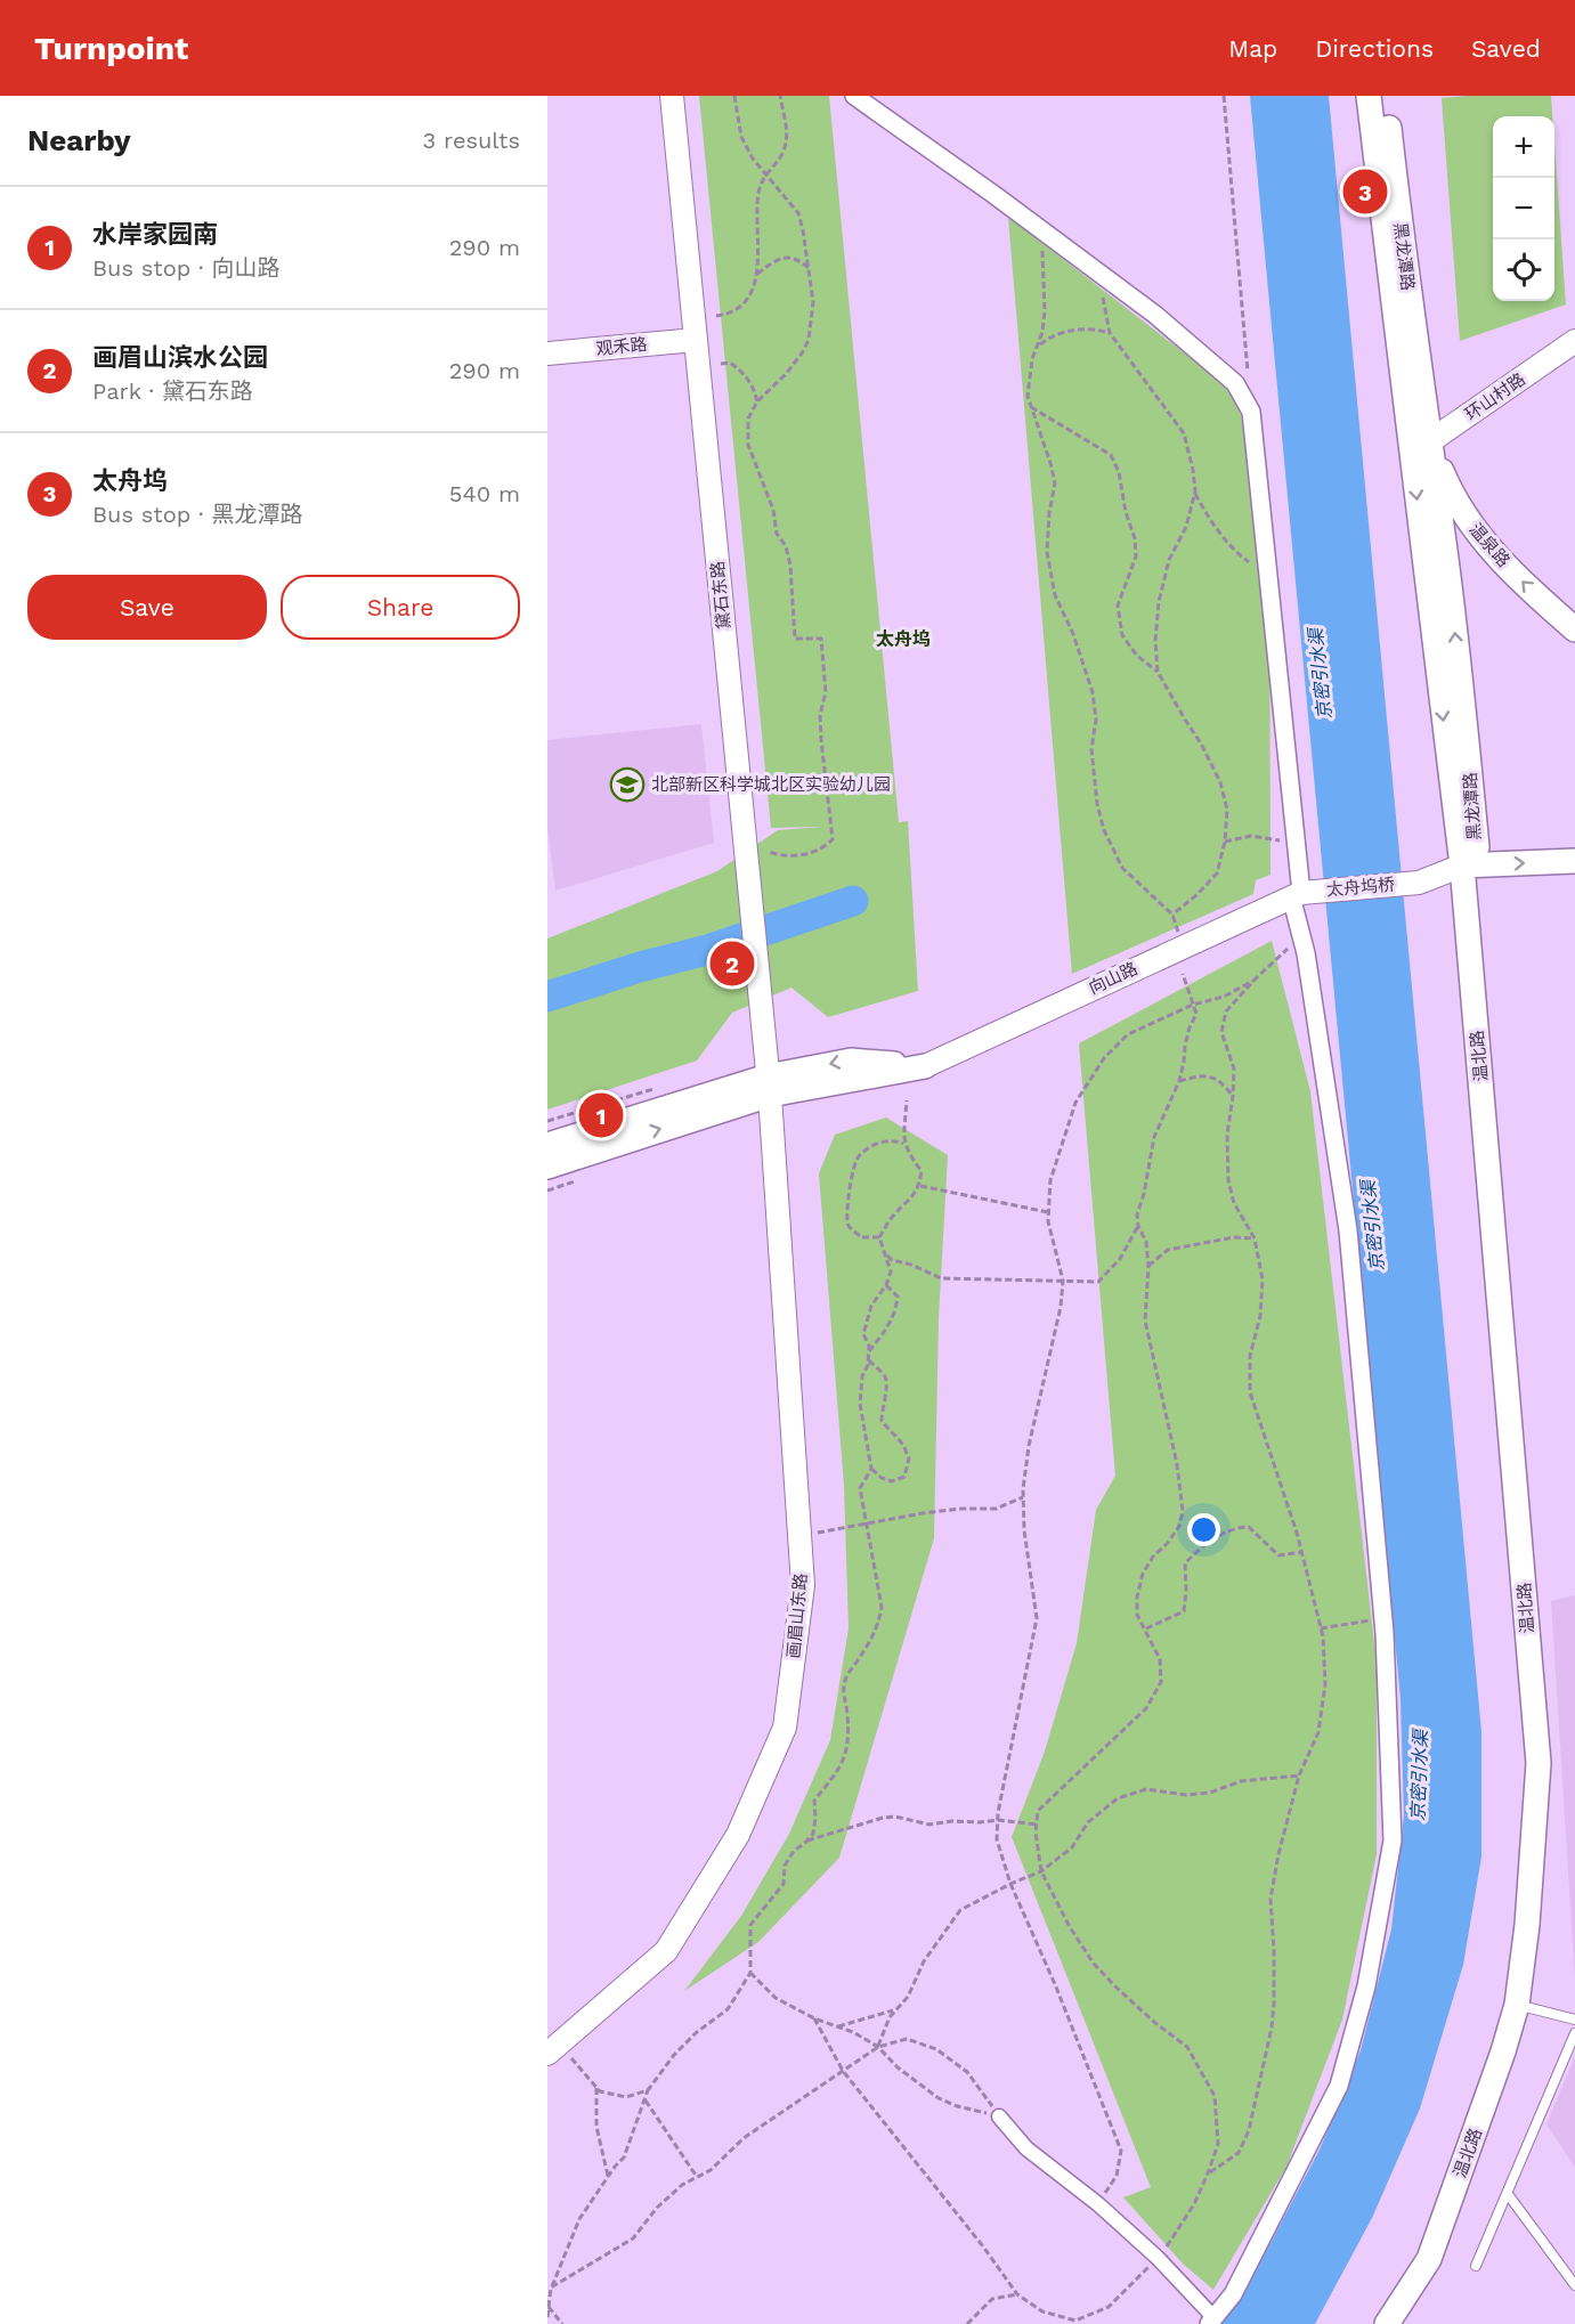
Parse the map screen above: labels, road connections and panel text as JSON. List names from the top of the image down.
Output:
{
  "streets": {
    "main road": [
      "黑龙潭路",
      "温泉路",
      "向山路",
      "温北路"
    ],
    "street": [
      "观禾路",
      "环山村路",
      "黛石东路",
      "太舟坞桥",
      "画眉山东路"
    ]
  },
  "crossings": [
    ["黑龙潭路", "环山村路"],
    ["黑龙潭路", "温泉路"],
    ["黑龙潭路", "太舟坞桥"],
    ["黑龙潭路", "温北路"],
    ["观禾路", "黛石东路"],
    ["环山村路", "温泉路"],
    ["黛石东路", "向山路"],
    ["黛石东路", "画眉山东路"],
    ["太舟坞桥", "向山路"],
    ["太舟坞桥", "温北路"],
    ["向山路", "画眉山东路"]
  ],
  "one_way": ["温泉路"],
  "districts": ["太舟坞"],
  "water": ["京密引水渠"],
  "places": {
    "school or university": ["北部新区科学城北区实验幼儿园"]
  },
  "page": {
    "header": "Turnpoint",
    "nav": ["Map", "Directions", "Saved"],
    "heading": ["Nearby", "3 results"],
    "map_buttons": ["+", "−"],
    "pins": ["3", "2", "1"],
    "list": [
      {
        "mark": "1",
        "name": "水岸家园南",
        "note": "Bus stop · 向山路",
        "value": "290 m"
      },
      {
        "mark": "2",
        "name": "画眉山滨水公园",
        "note": "Park · 黛石东路",
        "value": "290 m"
      },
      {
        "mark": "3",
        "name": "太舟坞",
        "note": "Bus stop · 黑龙潭路",
        "value": "540 m"
      }
    ],
    "buttons": ["Save", "Share"]
  }
}
